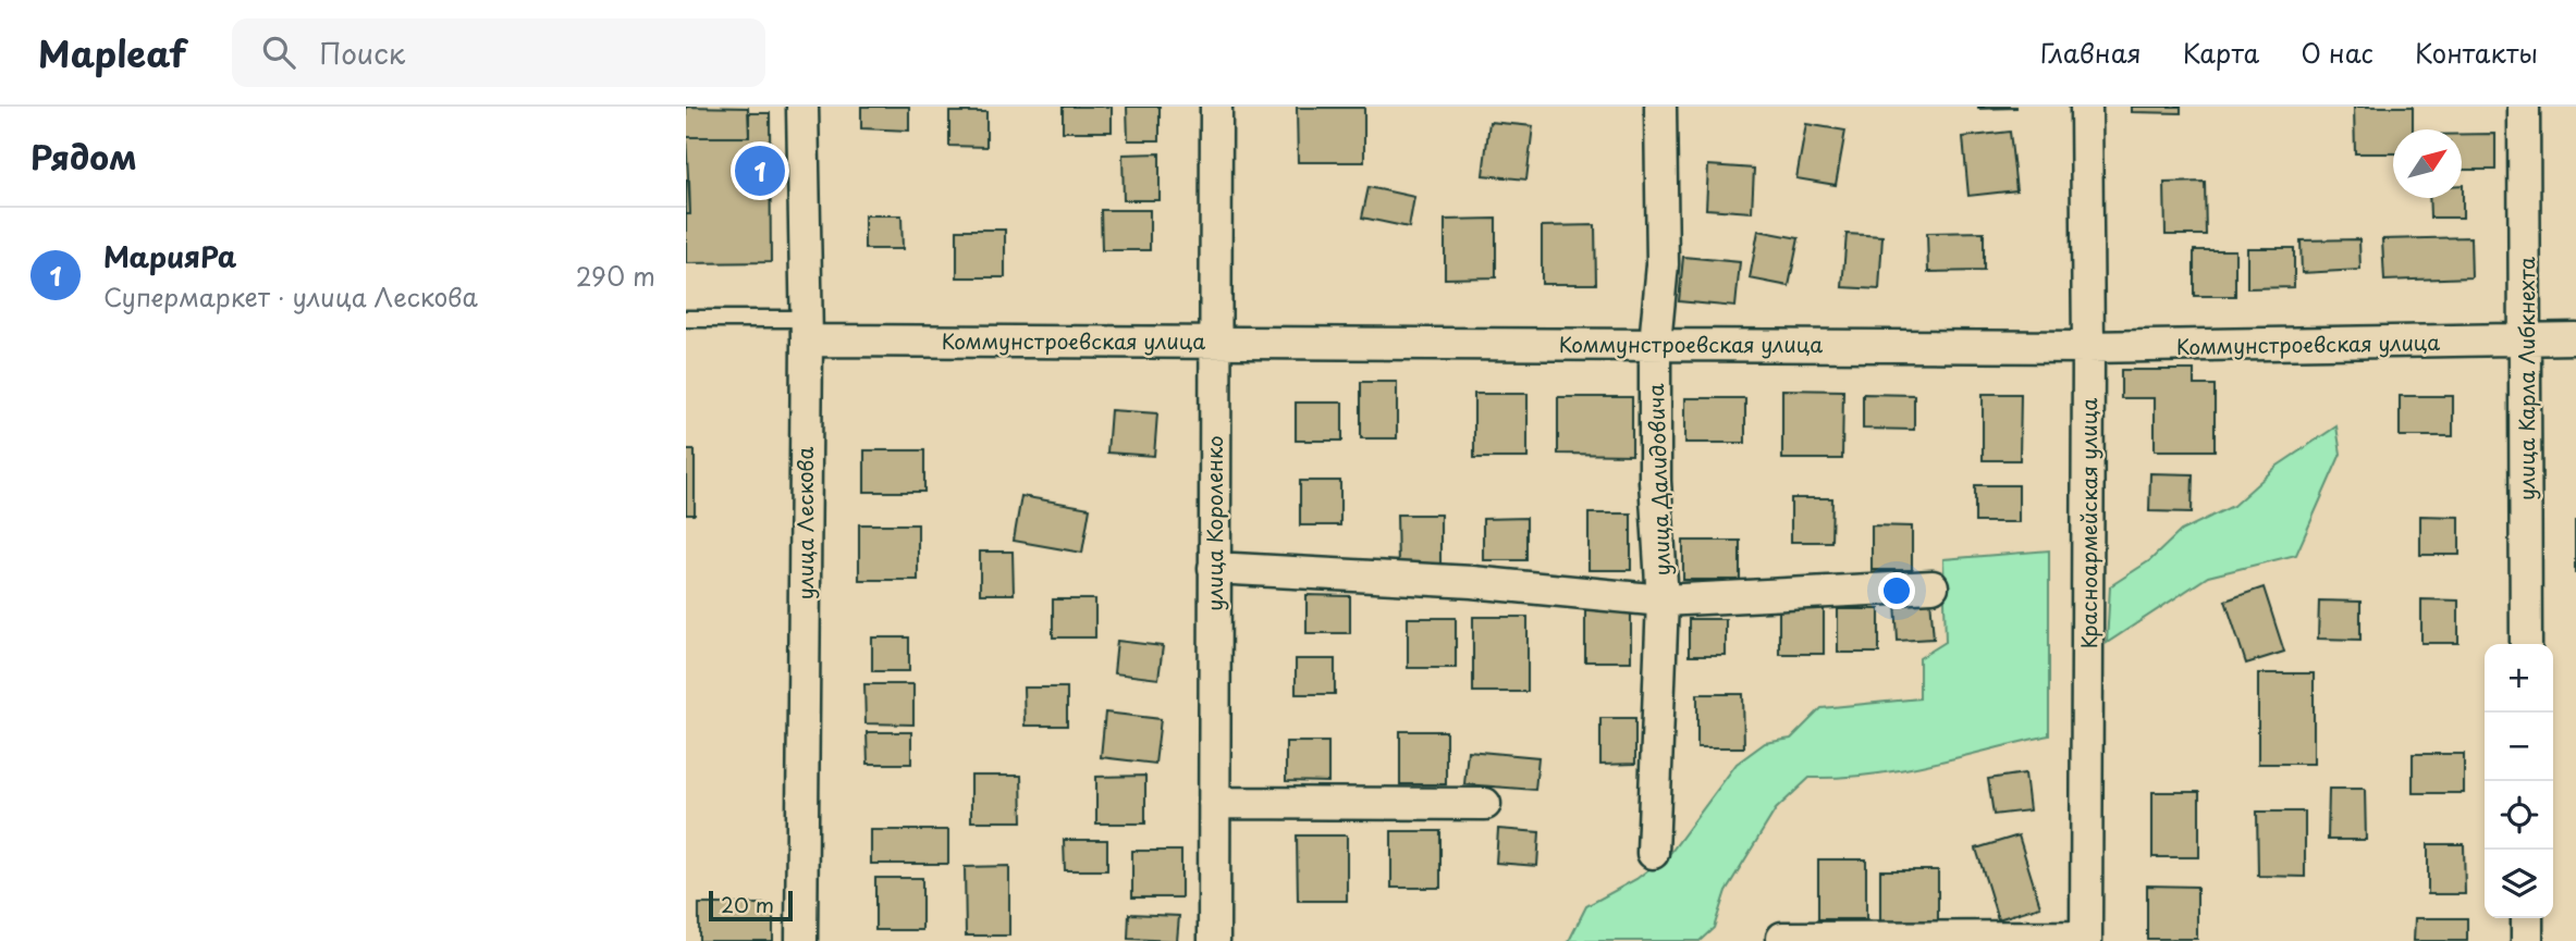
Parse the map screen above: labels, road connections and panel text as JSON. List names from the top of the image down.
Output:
{
  "streets": {
    "street": [
      "Коммунстроевская улица",
      "улица Карла Либкнехта",
      "улица Далидовича",
      "улица Лескова",
      "улица Короленко",
      "Красноармейская улица"
    ]
  },
  "crossings": [
    ["Коммунстроевская улица", "улица Карла Либкнехта"],
    ["Коммунстроевская улица", "улица Далидовича"],
    ["Коммунстроевская улица", "улица Лескова"],
    ["Коммунстроевская улица", "улица Короленко"],
    ["Коммунстроевская улица", "Красноармейская улица"]
  ],
  "scale_bar": "20 m",
  "north": "top right",
  "page": {
    "header": "Mapleaf",
    "search": "Поиск",
    "nav": [
      "Главная",
      "Карта",
      "О нас",
      "Контакты"
    ],
    "heading": "Рядом",
    "pins": "1",
    "list": [
      {
        "mark": "1",
        "name": "МарияРа",
        "note": "Супермаркет · улица Лескова",
        "value": "290 m"
      }
    ],
    "map_buttons": ["+", "−"],
    "scale": "20 m"
  }
}
